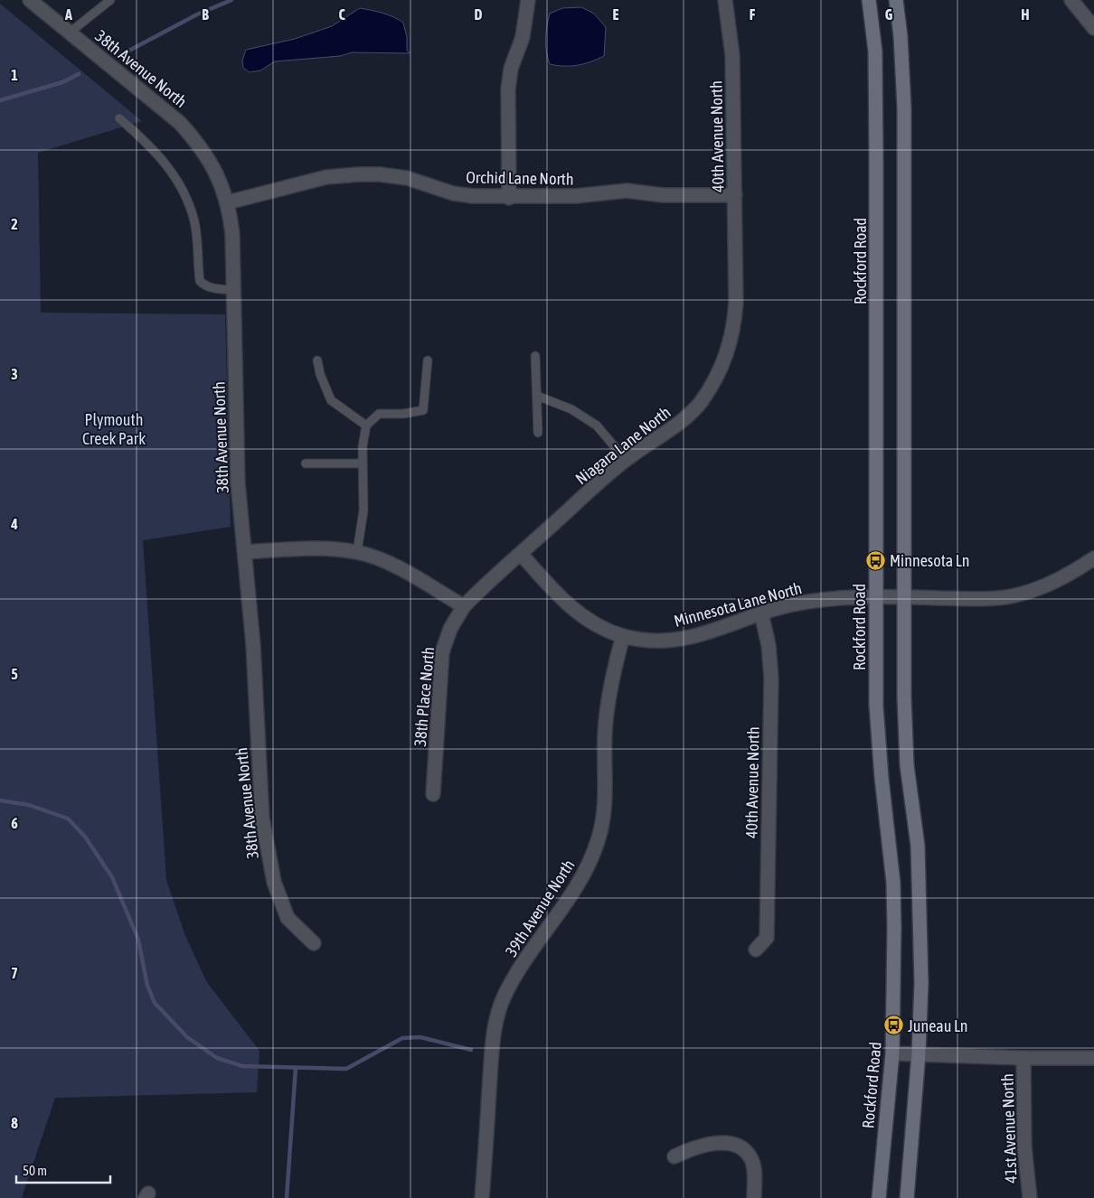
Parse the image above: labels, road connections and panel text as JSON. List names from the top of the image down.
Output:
{
  "streets": {
    "main road": ["Rockford Road"],
    "street": [
      "38th Avenue North",
      "40th Avenue North",
      "Orchid Lane North",
      "Niagara Lane North",
      "Minnesota Lane North",
      "38th Place North",
      "39th Avenue North",
      "41st Avenue North"
    ]
  },
  "crossings": [
    ["38th Avenue North", "Orchid Lane North"],
    ["40th Avenue North", "Orchid Lane North"],
    ["40th Avenue North", "Niagara Lane North"],
    ["40th Avenue North", "Minnesota Lane North"],
    ["Rockford Road", "Minnesota Lane North"],
    ["Niagara Lane North", "Minnesota Lane North"],
    ["Niagara Lane North", "38th Place North"],
    ["Minnesota Lane North", "39th Avenue North"]
  ],
  "parks": ["Plymouth Creek Park"],
  "places": {
    "bus stop": ["Minnesota Ln", "Juneau Ln"]
  },
  "scale_bar": "50 m",
  "grid": {
    "columns": [
      "A",
      "B",
      "C",
      "D",
      "E",
      "F",
      "G",
      "H"
    ],
    "rows": [
      "1",
      "2",
      "3",
      "4",
      "5",
      "6",
      "7",
      "8"
    ]
  }
}
